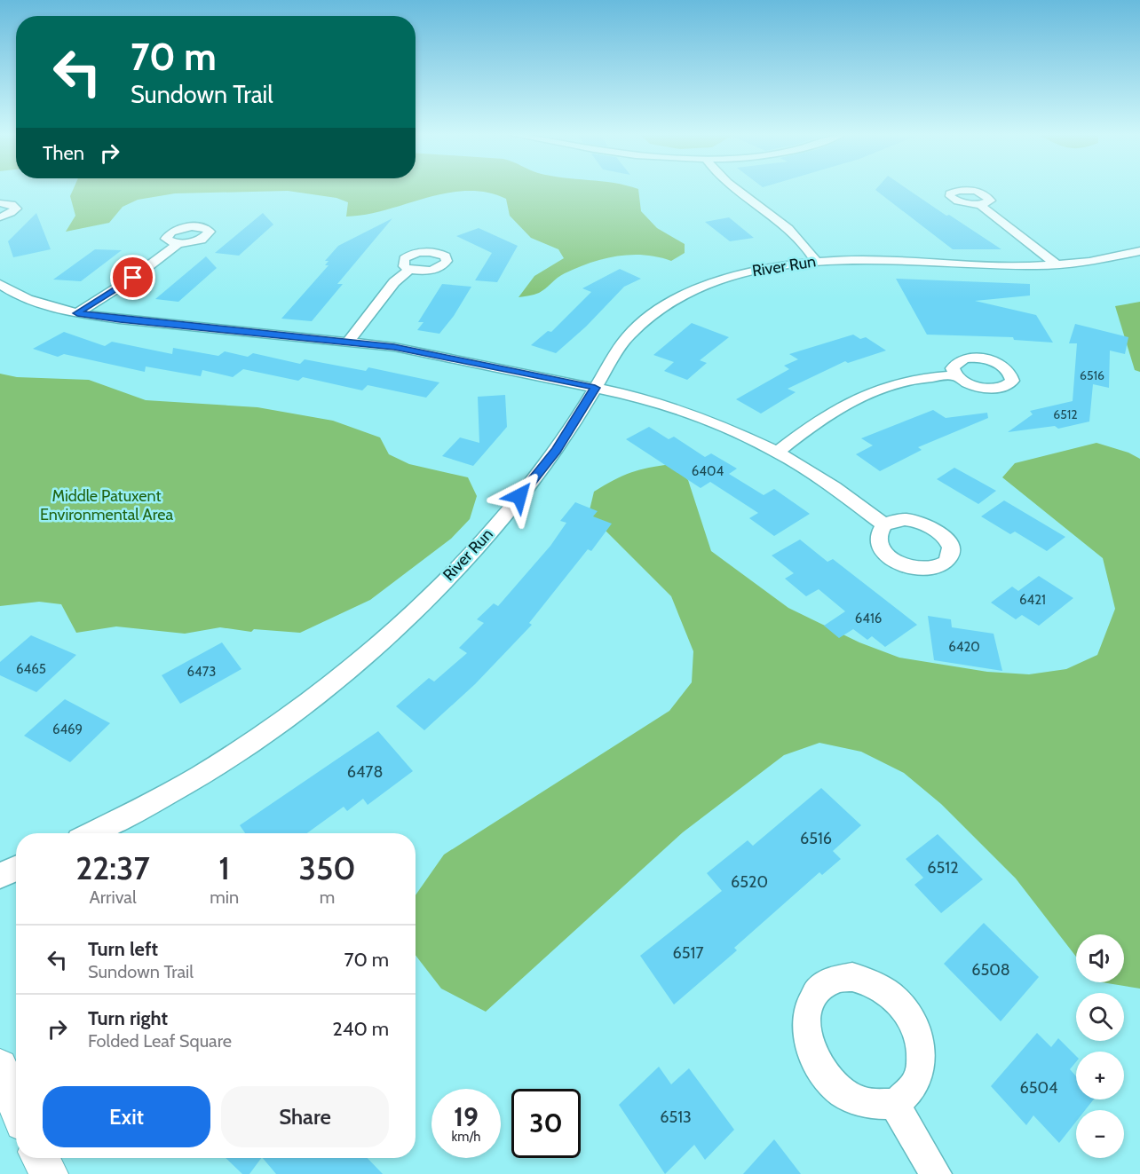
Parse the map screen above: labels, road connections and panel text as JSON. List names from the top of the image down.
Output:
{
  "streets": {
    "street": ["River Run"]
  },
  "parks": ["Middle Patuxent Environmental Area"],
  "house_numbers": [
    "6516",
    "6512",
    "6404",
    "6421",
    "6416",
    "6420",
    "6465",
    "6473",
    "6469",
    "6478",
    "6516",
    "6512",
    "6520",
    "6517",
    "6508",
    "6504",
    "6513"
  ],
  "page": {
    "turn": ["70 m", "Sundown Trail"],
    "then": "Then",
    "eta": [
      "22:37",
      "Arrival",
      "1",
      "min",
      "350",
      "m"
    ],
    "list": [
      {
        "name": "Turn left",
        "note": "Sundown Trail",
        "value": "70 m"
      },
      {
        "name": "Turn right",
        "note": "Folded Leaf Square",
        "value": "240 m"
      }
    ],
    "map_buttons": ["+", "−"],
    "buttons": ["Exit", "Share"],
    "speed": "19 km/h",
    "limit": "30"
  }
}
